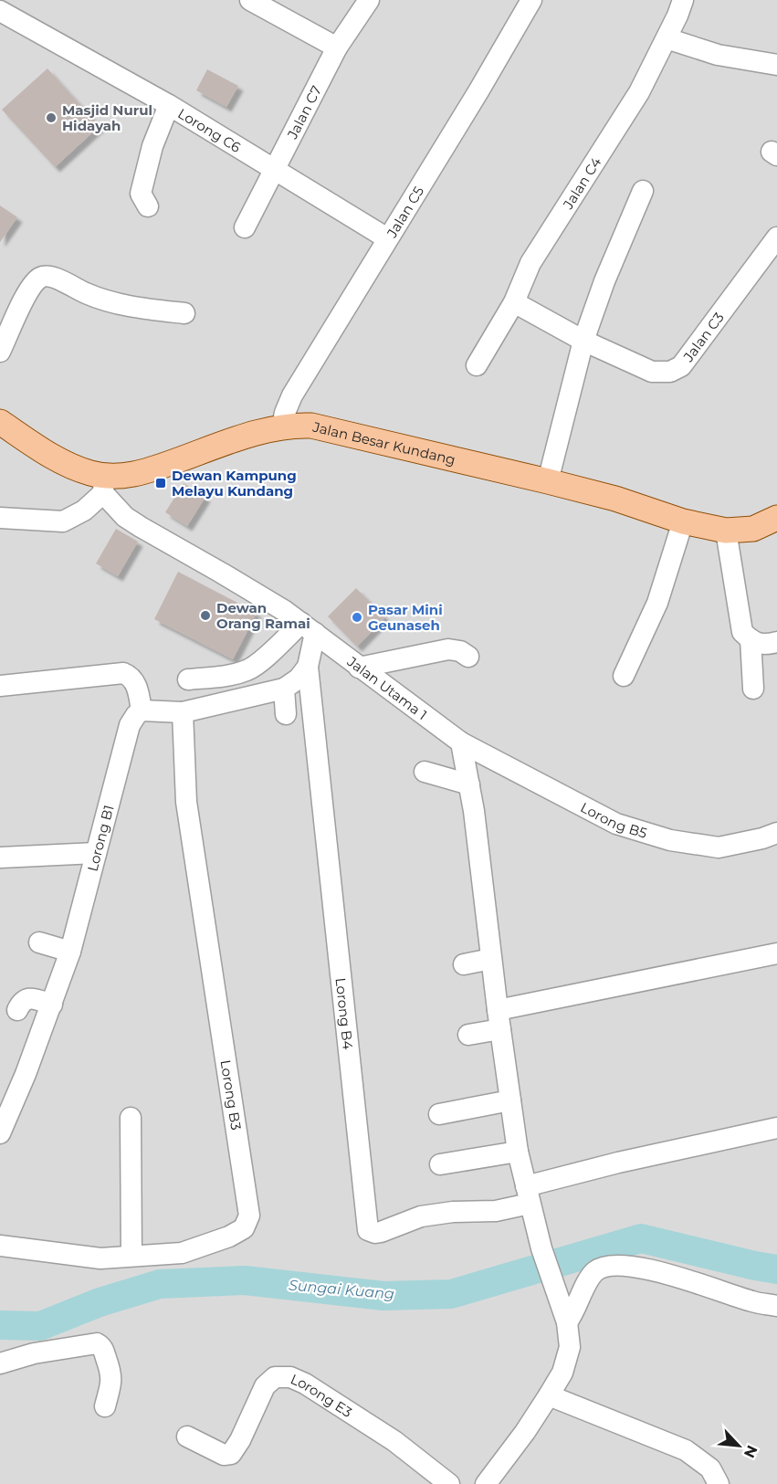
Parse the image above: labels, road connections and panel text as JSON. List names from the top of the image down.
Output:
{
  "streets": {
    "main road": ["Jalan Besar Kundang"],
    "street": [
      "Jalan C7",
      "Lorong C6",
      "Jalan C4",
      "Jalan C5",
      "Jalan C3",
      "Jalan Utama 1",
      "Lorong B5",
      "Lorong B1",
      "Lorong B4",
      "Lorong B3",
      "Lorong E3"
    ]
  },
  "crossings": [
    ["Jalan C7", "Lorong C6"],
    ["Lorong C6", "Jalan C5"],
    ["Jalan C4", "Jalan C3"],
    ["Jalan C5", "Jalan Besar Kundang"],
    ["Jalan Besar Kundang", "Jalan Utama 1"],
    ["Jalan Utama 1", "Lorong B5"],
    ["Jalan Utama 1", "Lorong B4"]
  ],
  "water": ["Sungai Kuang"],
  "places": {
    "other": ["Masjid Nurul Hidayah", "Dewan Orang Ramai", "Pasar Mini Geunaseh"],
    "transit": ["Dewan Kampung Melayu Kundang"]
  },
  "north": "bottom right"
}
